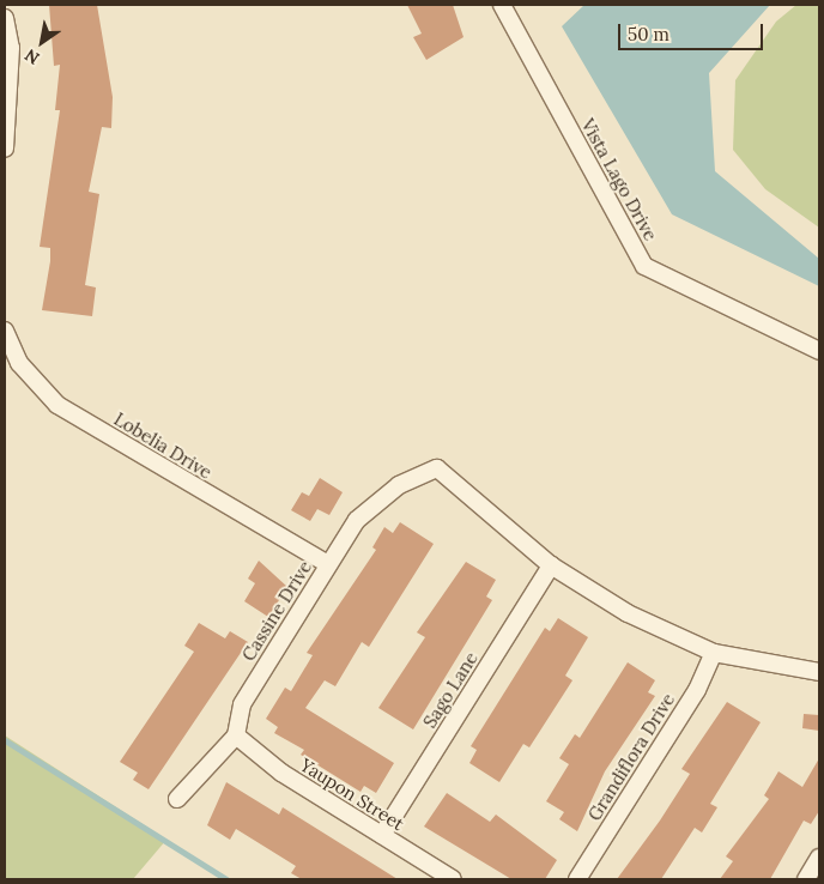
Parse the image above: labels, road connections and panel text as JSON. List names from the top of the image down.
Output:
{
  "streets": {
    "street": [
      "Vista Lago Drive",
      "Lobelia Drive",
      "Cassine Drive",
      "Sago Lane",
      "Grandiflora Drive",
      "Yaupon Street"
    ]
  },
  "crossings": [
    ["Lobelia Drive", "Cassine Drive"],
    ["Cassine Drive", "Sago Lane"],
    ["Cassine Drive", "Yaupon Street"],
    ["Sago Lane", "Yaupon Street"]
  ],
  "scale_bar": "50 m",
  "north": "bottom left"
}
